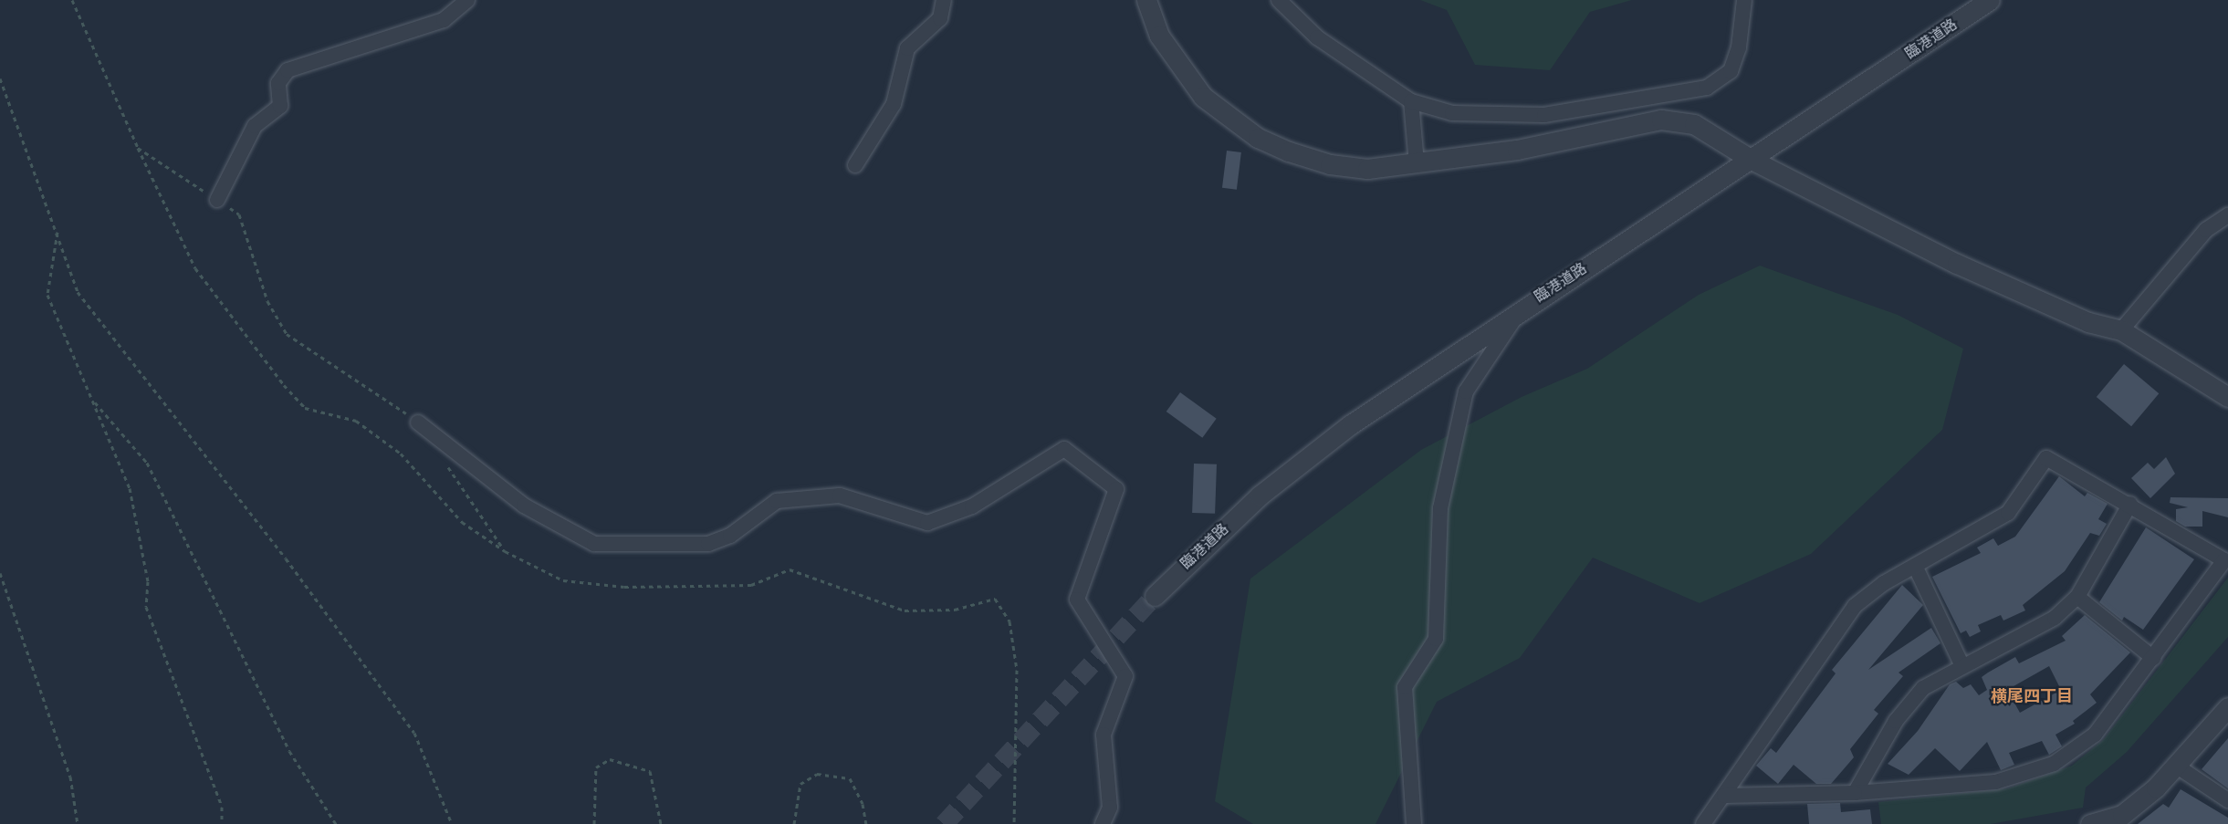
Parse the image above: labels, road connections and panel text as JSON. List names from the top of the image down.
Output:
{
  "streets": {
    "street": ["臨港道路"]
  },
  "districts": ["横尾四丁目"]
}
